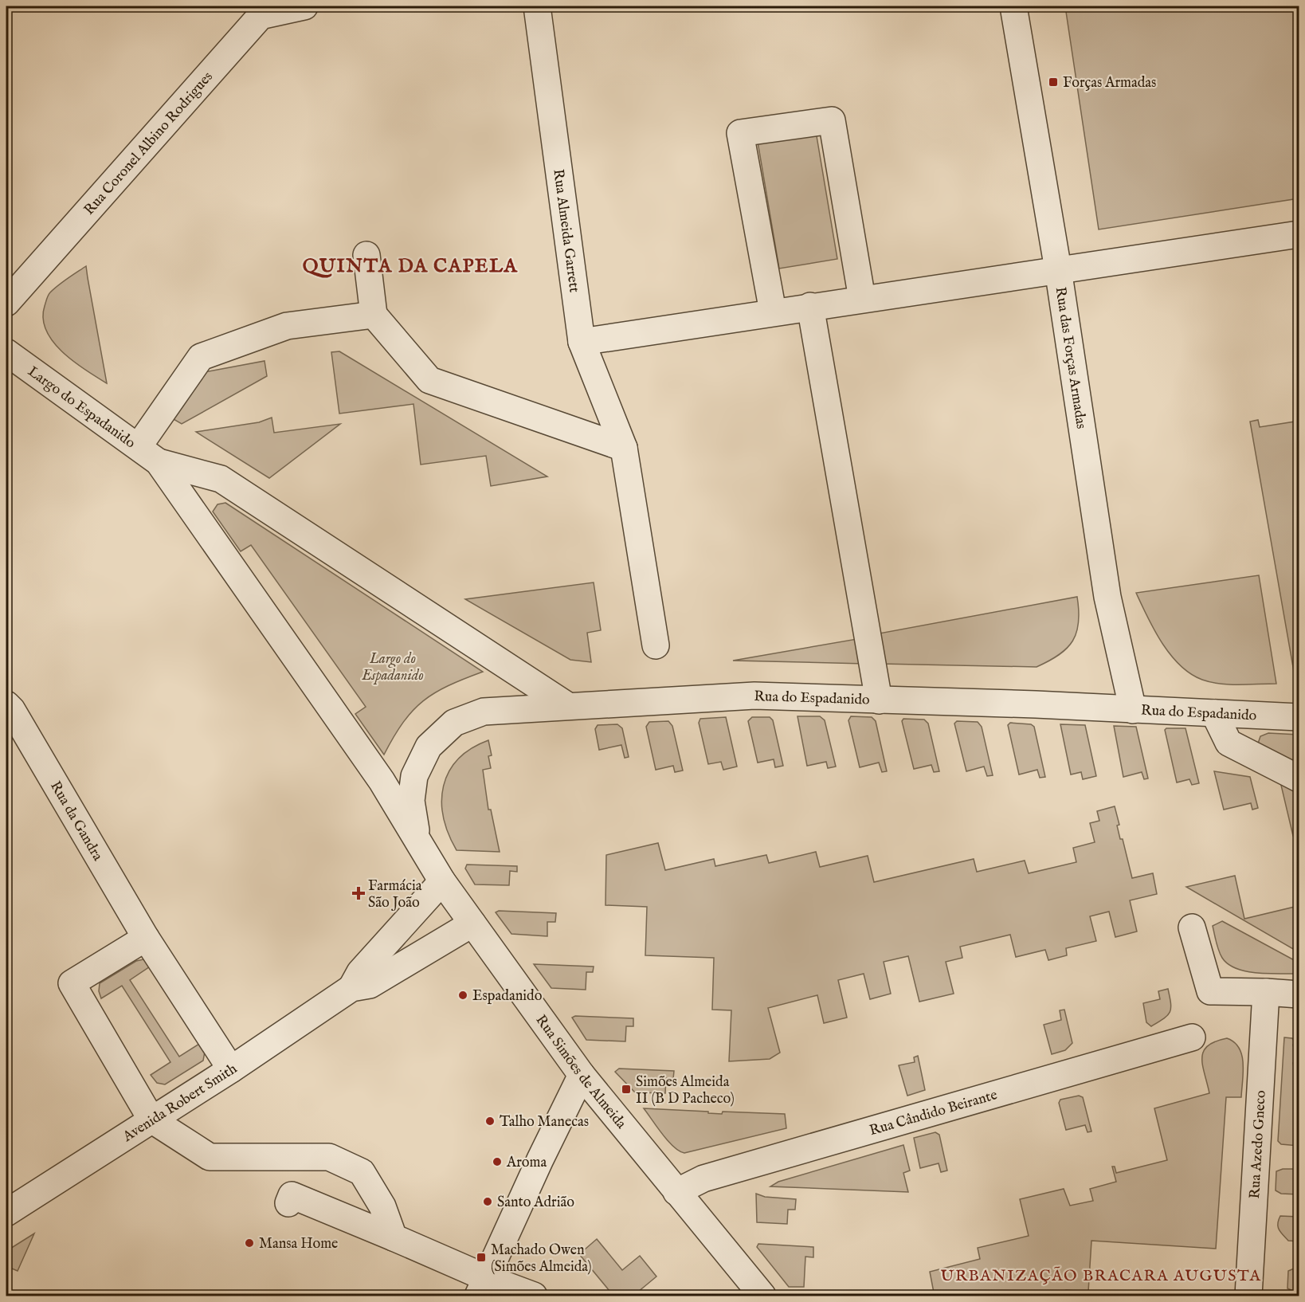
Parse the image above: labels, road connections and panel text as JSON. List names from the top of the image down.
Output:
{
  "streets": {
    "street": [
      "Rua Coronel Albino Rodrigues",
      "Rua Almeida Garrett",
      "Rua das Forças Armadas",
      "Largo do Espadanido",
      "Rua do Espadanido",
      "Rua da Gandra",
      "Rua Simões de Almeida",
      "Avenida Robert Smith",
      "Rua Cândido Beirante",
      "Rua Azedo Gneco"
    ]
  },
  "crossings": [
    ["Rua das Forças Armadas", "Rua do Espadanido"],
    ["Largo do Espadanido", "Rua do Espadanido"],
    ["Largo do Espadanido", "Rua Simões de Almeida"],
    ["Rua do Espadanido", "Rua Simões de Almeida"],
    ["Rua da Gandra", "Avenida Robert Smith"],
    ["Rua Simões de Almeida", "Avenida Robert Smith"],
    ["Rua Simões de Almeida", "Rua Cândido Beirante"]
  ],
  "districts": ["QUINTA DA CAPELA", "URBANIZAÇÃO BRACARA AUGUSTA"],
  "parks": ["Largo do Espadanido"],
  "places": {
    "transit": ["Forças Armadas", "Simões Almeida II (B D Pacheco)", "Machado Owen (Simões Almeida)"],
    "health": ["Farmácia São João"],
    "other": [
      "Espadanido",
      "Talho Manecas",
      "Aroma",
      "Santo Adrião",
      "Mansa Home"
    ]
  }
}
